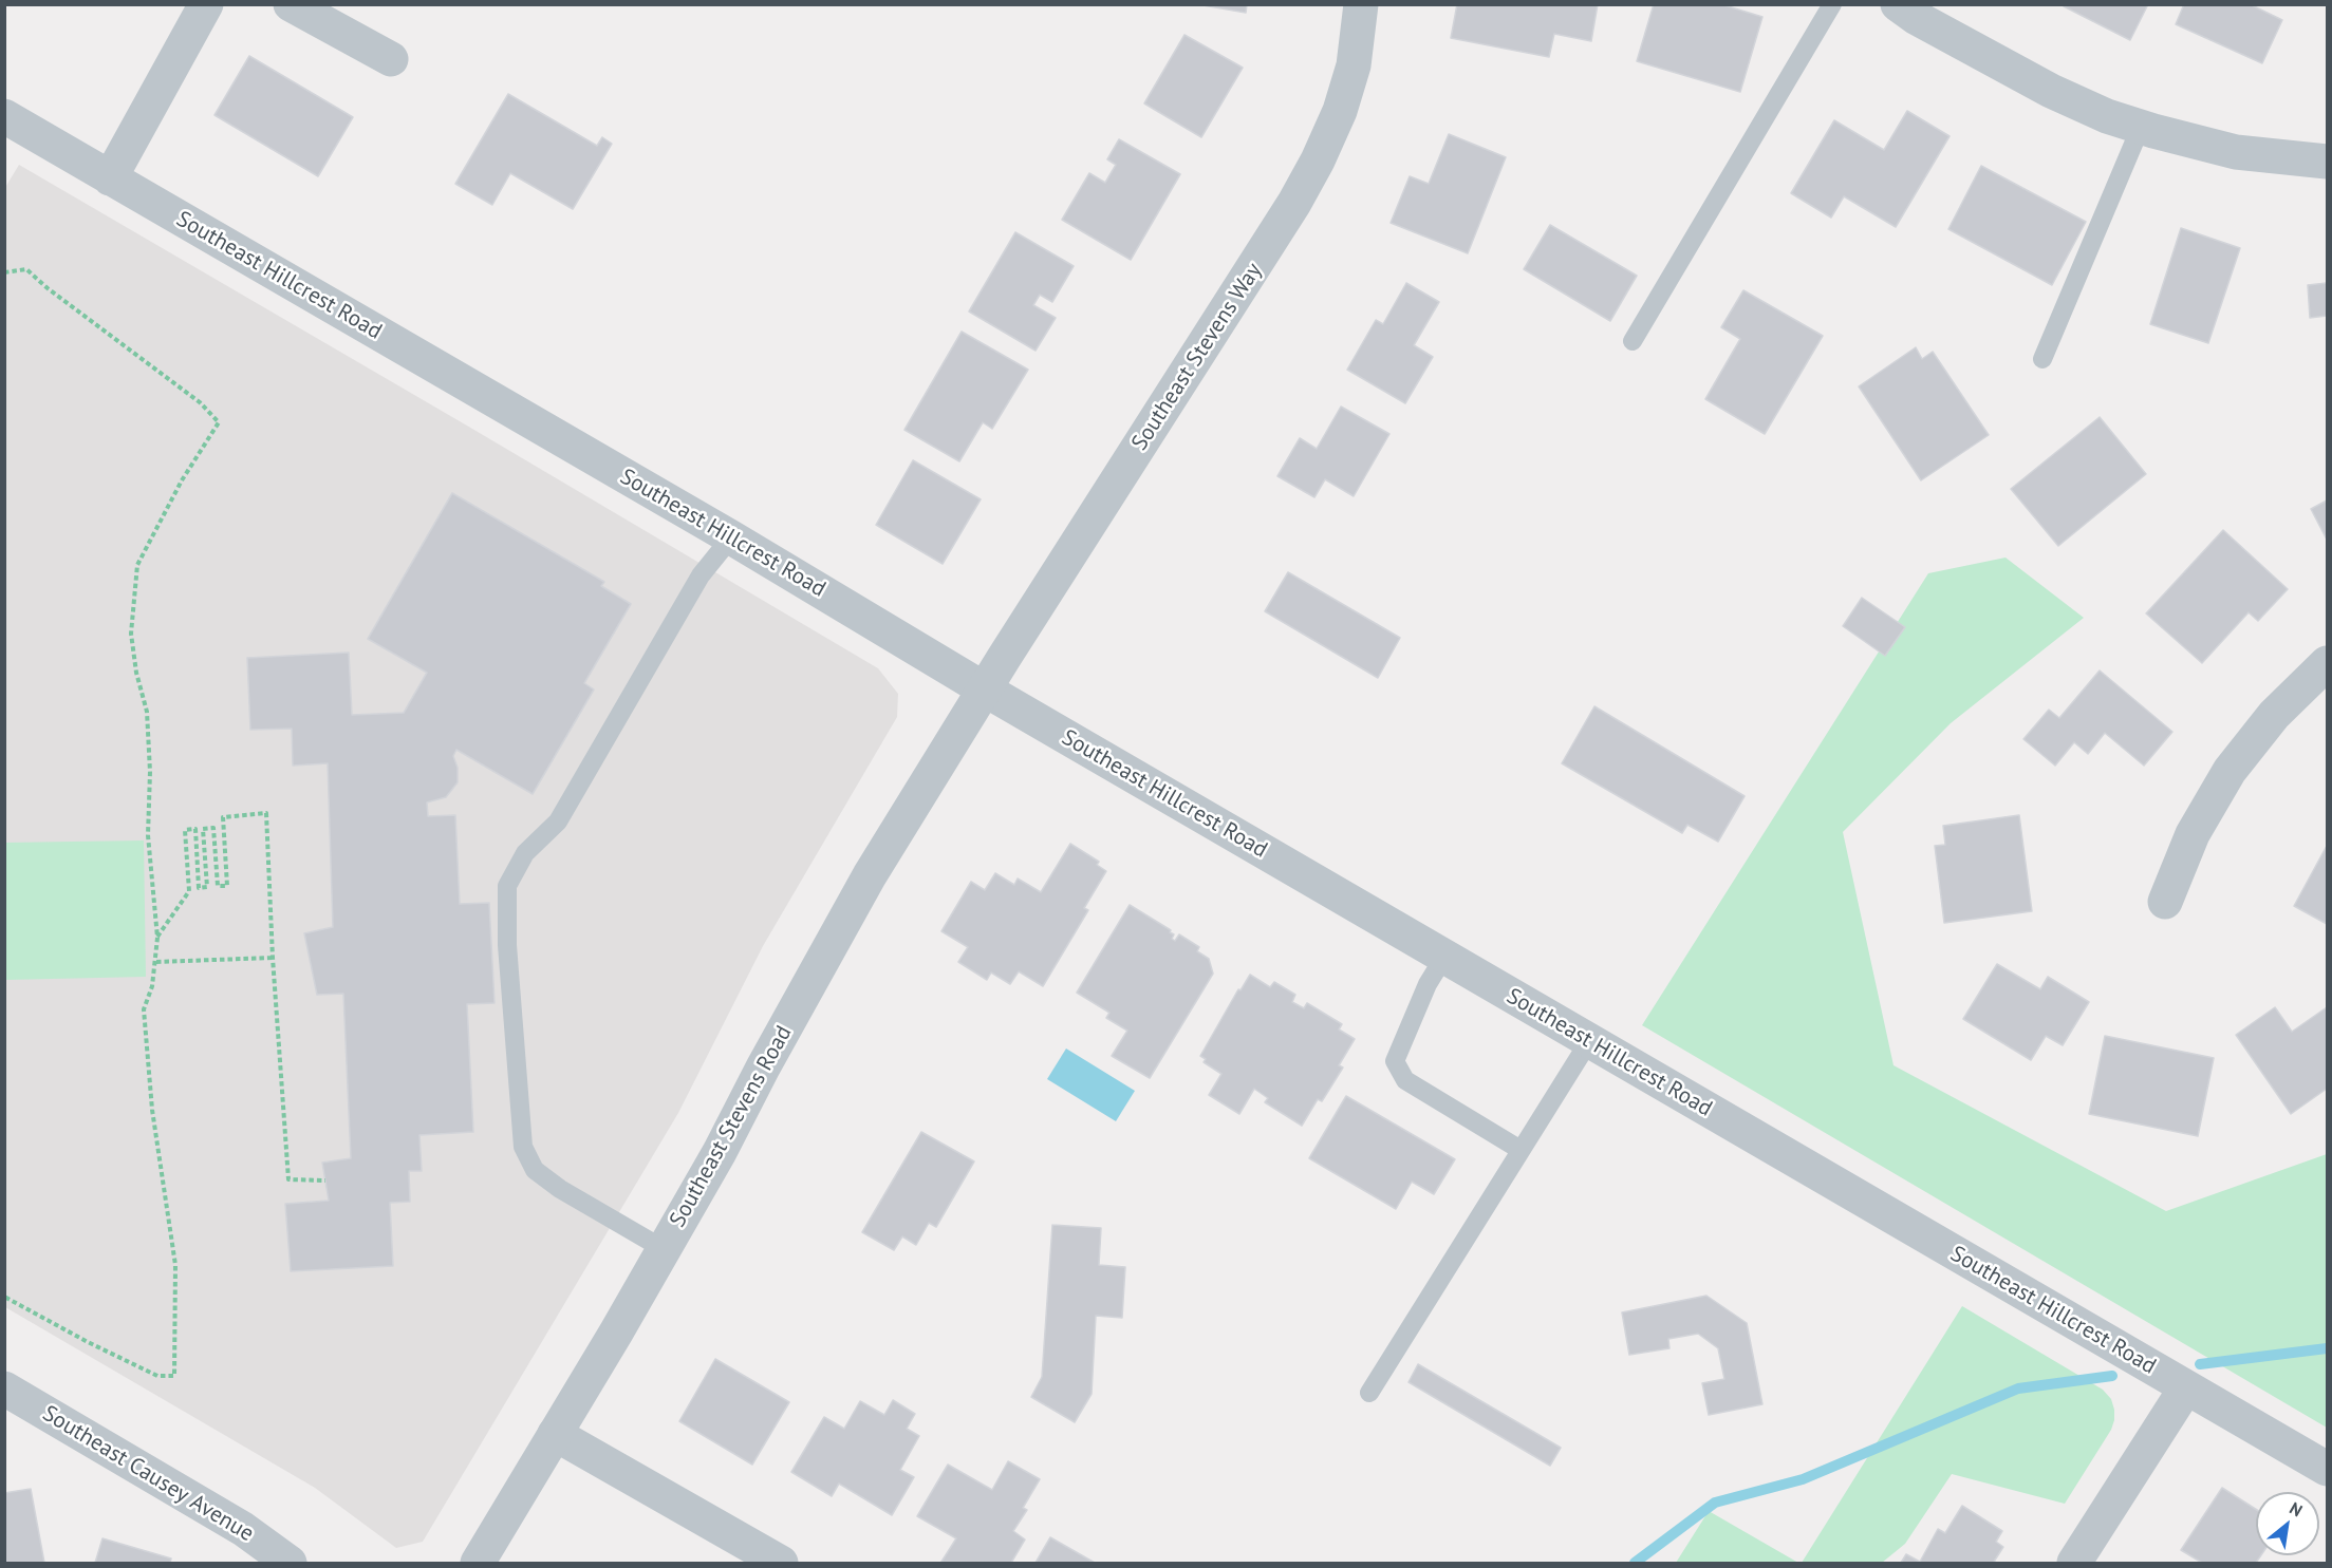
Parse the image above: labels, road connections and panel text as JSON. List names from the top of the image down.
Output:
{
  "streets": {
    "street": [
      "Southeast Hillcrest Road",
      "Southeast Stevens Way",
      "Southeast Stevens Road",
      "Southeast Causey Avenue"
    ]
  },
  "crossings": [
    ["Southeast Hillcrest Road", "Southeast Stevens Way"],
    ["Southeast Hillcrest Road", "Southeast Stevens Road"],
    ["Southeast Stevens Way", "Southeast Stevens Road"]
  ],
  "north": "top right"
}
